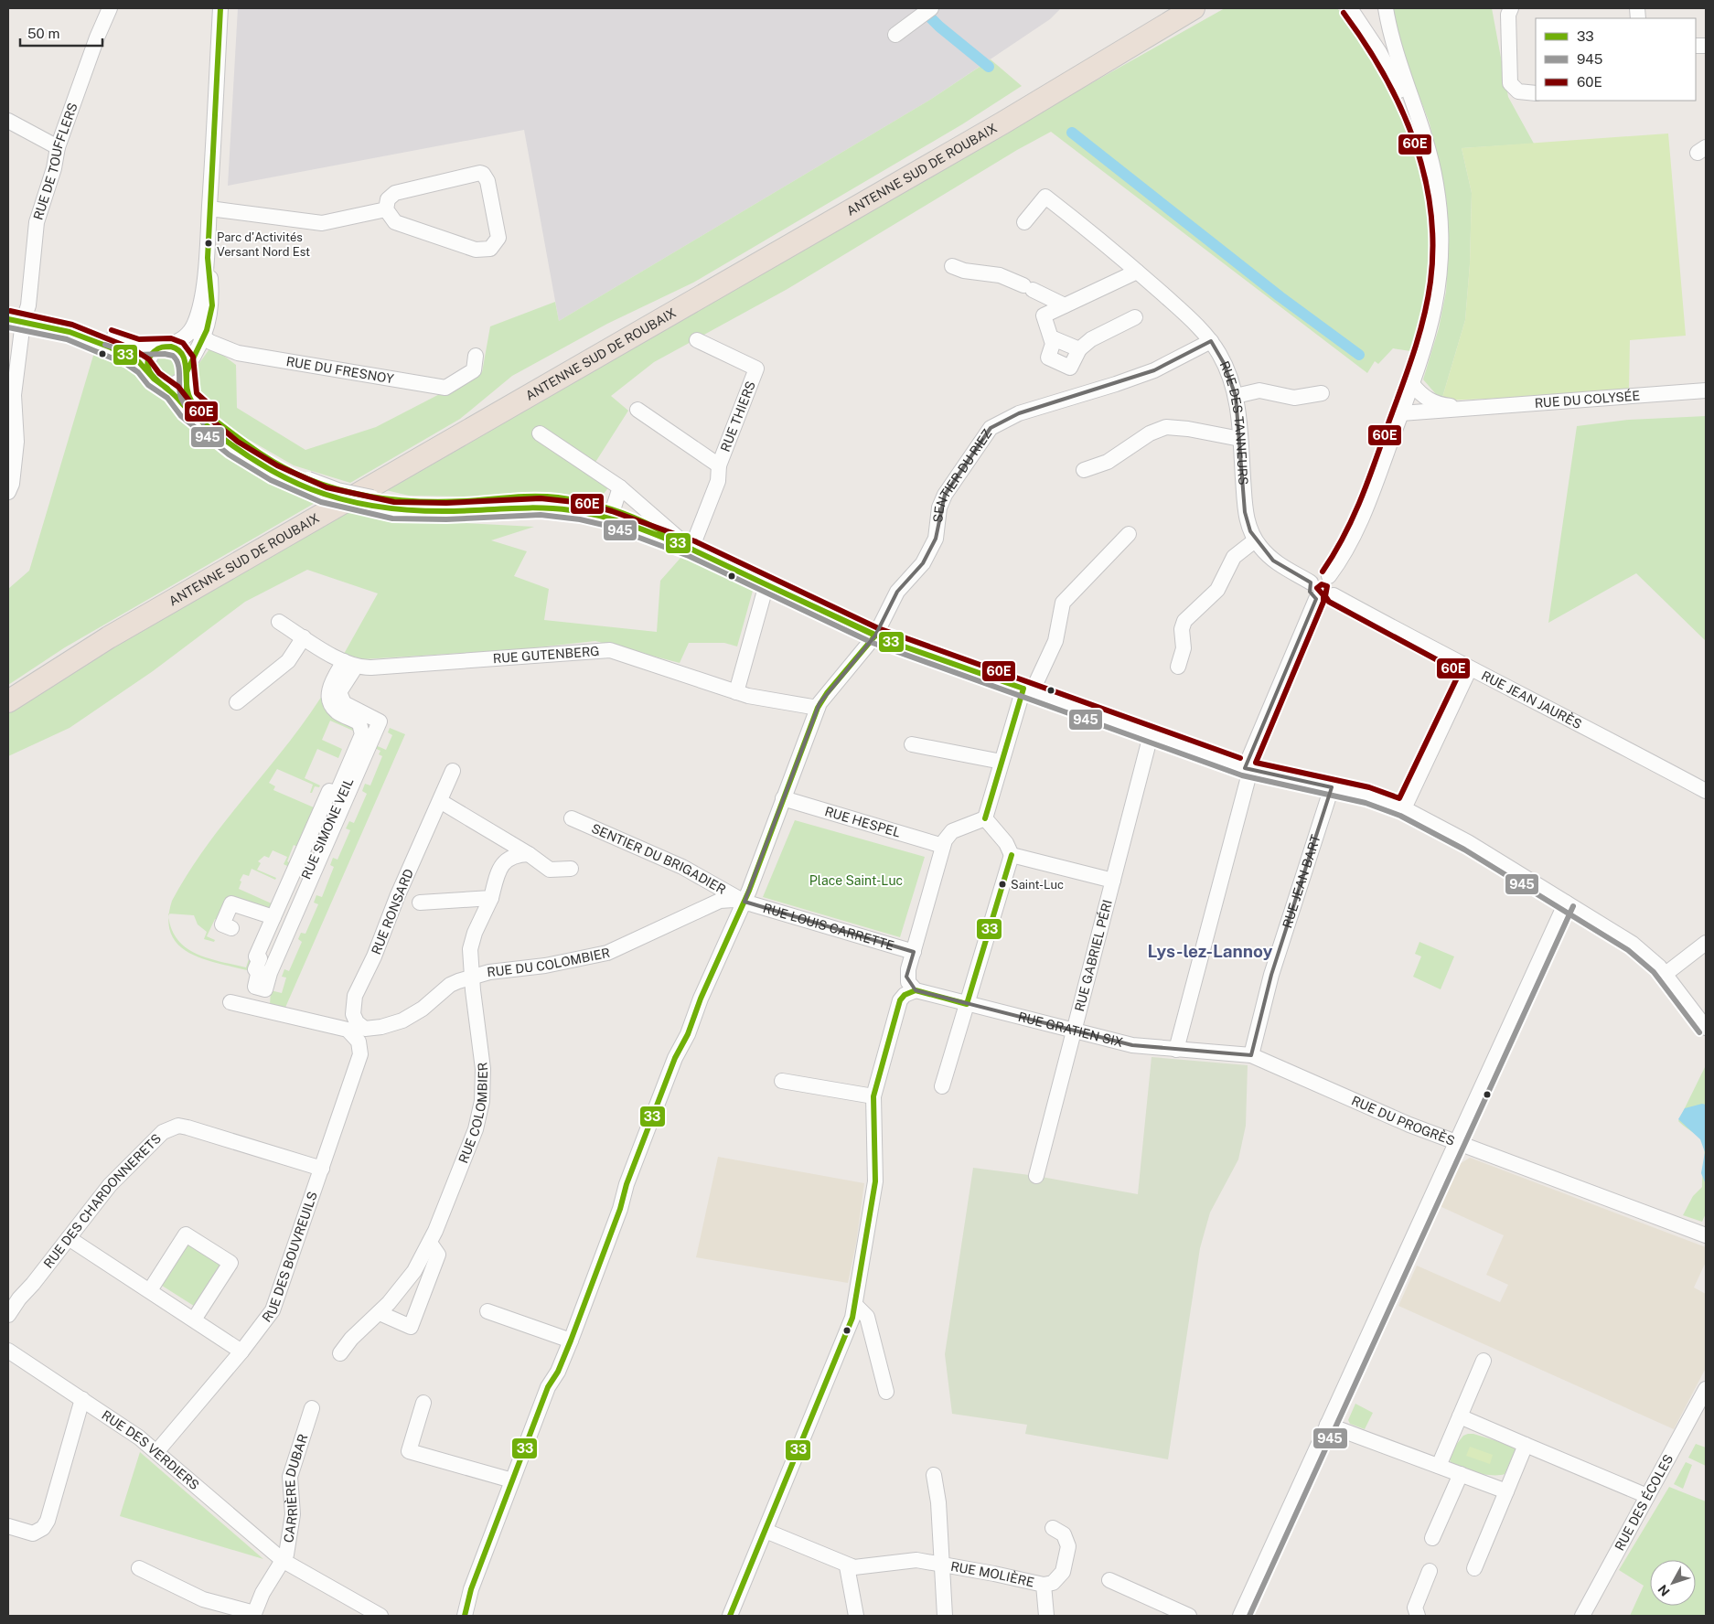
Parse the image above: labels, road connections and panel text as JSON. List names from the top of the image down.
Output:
{
  "streets": {
    "highway": ["ANTENNE SUD DE ROUBAIX"],
    "street": [
      "RUE DE TOUFFLERS",
      "RUE DU FRESNOY",
      "RUE DU COLYSÉE",
      "RUE THIERS",
      "RUE DES TANNEURS",
      "SENTIER DU RIEZ",
      "RUE GUTENBERG",
      "RUE JEAN JAURÈS",
      "RUE HESPEL",
      "SENTIER DU BRIGADIER",
      "RUE JEAN BART",
      "RUE RONSARD",
      "RUE LOUIS CARRETTE",
      "RUE GABRIEL PÉRI",
      "RUE DU COLOMBIER",
      "RUE GRATIEN SIX",
      "RUE COLOMBIER",
      "RUE DU PROGRÈS",
      "RUE DES CHARDONNERETS",
      "RUE DES BOUVREUILS",
      "RUE DES VERDIERS",
      "CARRIÈRE DUBAR",
      "RUE DES ÉCOLES",
      "RUE MOLIÈRE"
    ]
  },
  "crossings": [
    ["RUE DES TANNEURS", "SENTIER DU RIEZ"],
    ["RUE DES TANNEURS", "RUE JEAN JAURÈS"],
    ["SENTIER DU RIEZ", "RUE GUTENBERG"],
    ["SENTIER DU RIEZ", "RUE HESPEL"],
    ["SENTIER DU RIEZ", "SENTIER DU BRIGADIER"],
    ["SENTIER DU RIEZ", "RUE LOUIS CARRETTE"],
    ["SENTIER DU RIEZ", "RUE DU COLOMBIER"],
    ["SENTIER DU BRIGADIER", "RUE LOUIS CARRETTE"],
    ["SENTIER DU BRIGADIER", "RUE DU COLOMBIER"],
    ["RUE JEAN BART", "RUE DU PROGRÈS"],
    ["RUE RONSARD", "RUE DU COLOMBIER"],
    ["RUE RONSARD", "RUE DES BOUVREUILS"],
    ["RUE LOUIS CARRETTE", "RUE DU COLOMBIER"],
    ["RUE GABRIEL PÉRI", "RUE GRATIEN SIX"],
    ["RUE DU COLOMBIER", "RUE COLOMBIER"],
    ["RUE DU COLOMBIER", "RUE DES BOUVREUILS"],
    ["RUE GRATIEN SIX", "RUE DU PROGRÈS"],
    ["RUE DES CHARDONNERETS", "RUE DES BOUVREUILS"],
    ["RUE DES BOUVREUILS", "RUE DES VERDIERS"],
    ["RUE DES VERDIERS", "CARRIÈRE DUBAR"]
  ],
  "districts": ["Lys-lez-Lannoy"],
  "parks": ["Place Saint-Luc"],
  "places": ["Parc d'Activités Versant Nord Est", "Saint-Luc"],
  "lines": ["transit line 33", "transit line 60E", "transit line 945"],
  "legend": ["33", "945", "60E"],
  "scale_bar": "50 m",
  "north": "bottom left"
}
